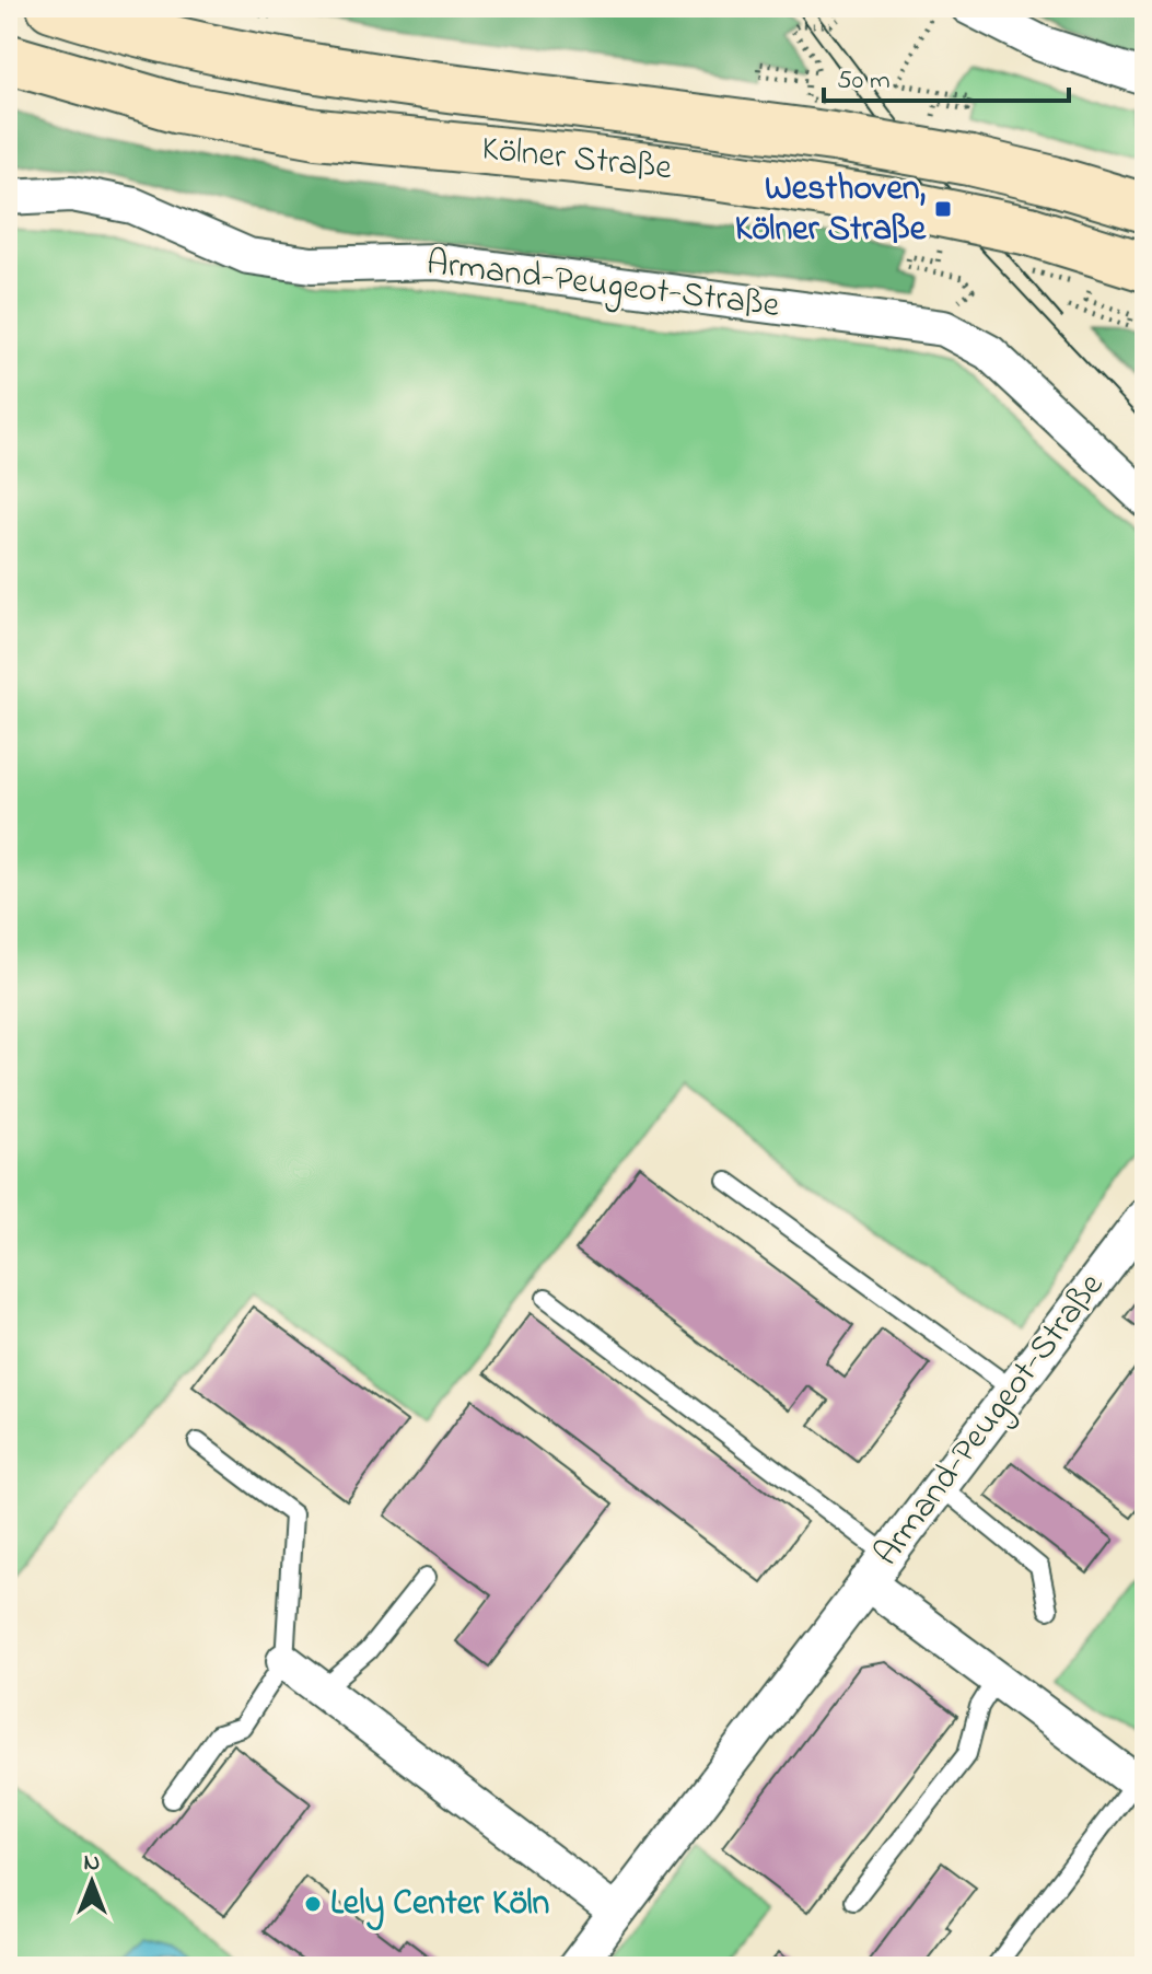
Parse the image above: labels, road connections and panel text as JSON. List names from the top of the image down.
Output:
{
  "streets": {
    "main road": ["Kölner Straße"],
    "street": ["Armand-Peugeot-Straße"]
  },
  "places": {
    "transit": ["Westhoven, Kölner Straße"],
    "other": ["Lely Center Köln"]
  },
  "scale_bar": "50 m",
  "north": "top"
}
